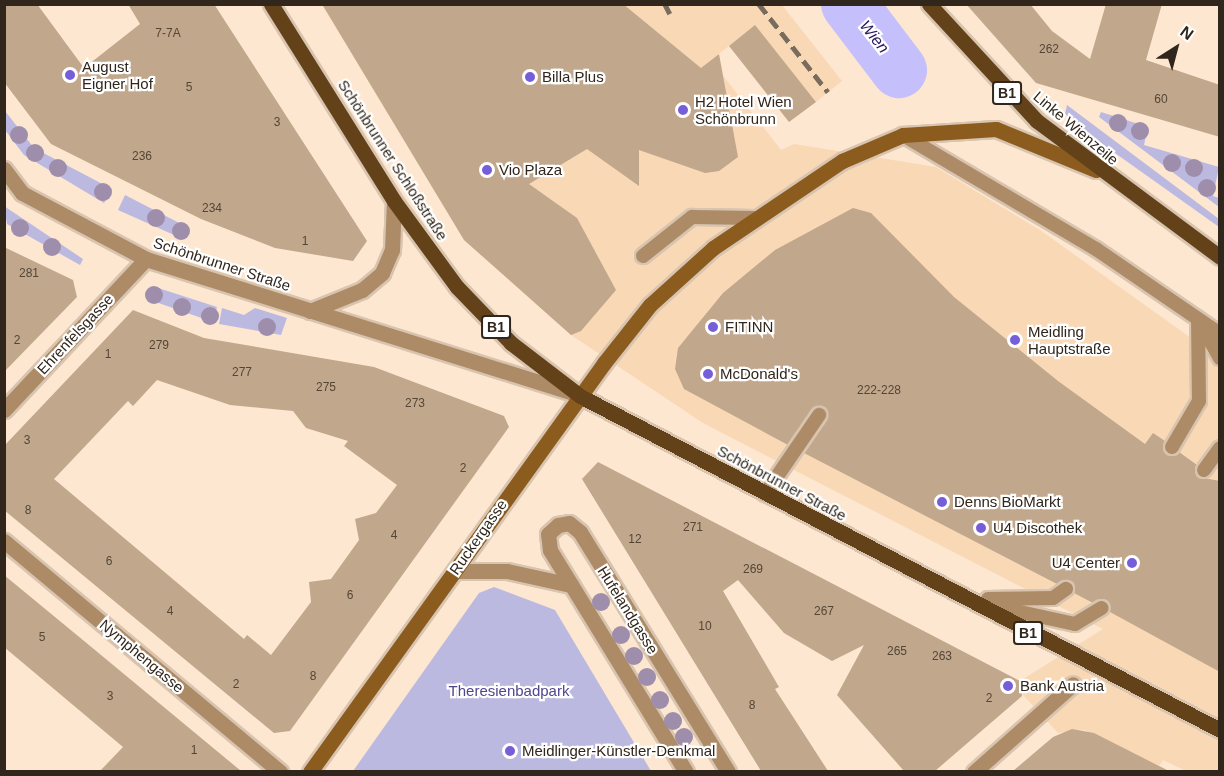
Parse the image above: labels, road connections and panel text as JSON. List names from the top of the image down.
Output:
{
  "streets": {
    "main road": [
      "B1",
      "Linke Wienzeile",
      "Schönbrunner Schloßstraße",
      "Schönbrunner Straße",
      "Ruckergasse"
    ],
    "street": ["Ehrenfelsgasse", "Hufelandgasse", "Nymphengasse"]
  },
  "crossings": [
    ["Linke Wienzeile", "Ruckergasse"],
    ["Schönbrunner Schloßstraße", "Schönbrunner Straße"],
    ["Schönbrunner Schloßstraße", "Ruckergasse"],
    ["Schönbrunner Straße", "Ehrenfelsgasse"],
    ["Schönbrunner Straße", "Ruckergasse"]
  ],
  "water": ["Wien"],
  "parks": ["Theresienbadpark"],
  "places": [
    "August Eigner Hof",
    "Billa Plus",
    "H2 Hotel Wien Schönbrunn",
    "Vio Plaza",
    "FITINN",
    "Meidling Hauptstraße",
    "McDonald's",
    "Denns BioMarkt",
    "U4 Discothek",
    "U4 Center",
    "Bank Austria",
    "Meidlinger-Künstler-Denkmal"
  ],
  "house_numbers": [
    "7-7A",
    "262",
    "5",
    "60",
    "3",
    "236",
    "234",
    "1",
    "281",
    "2",
    "279",
    "1",
    "277",
    "275",
    "222-228",
    "273",
    "3",
    "2",
    "8",
    "271",
    "4",
    "12",
    "6",
    "269",
    "6",
    "4",
    "267",
    "10",
    "5",
    "265",
    "263",
    "8",
    "2",
    "3",
    "2",
    "8",
    "1"
  ],
  "north": "top right"
}
